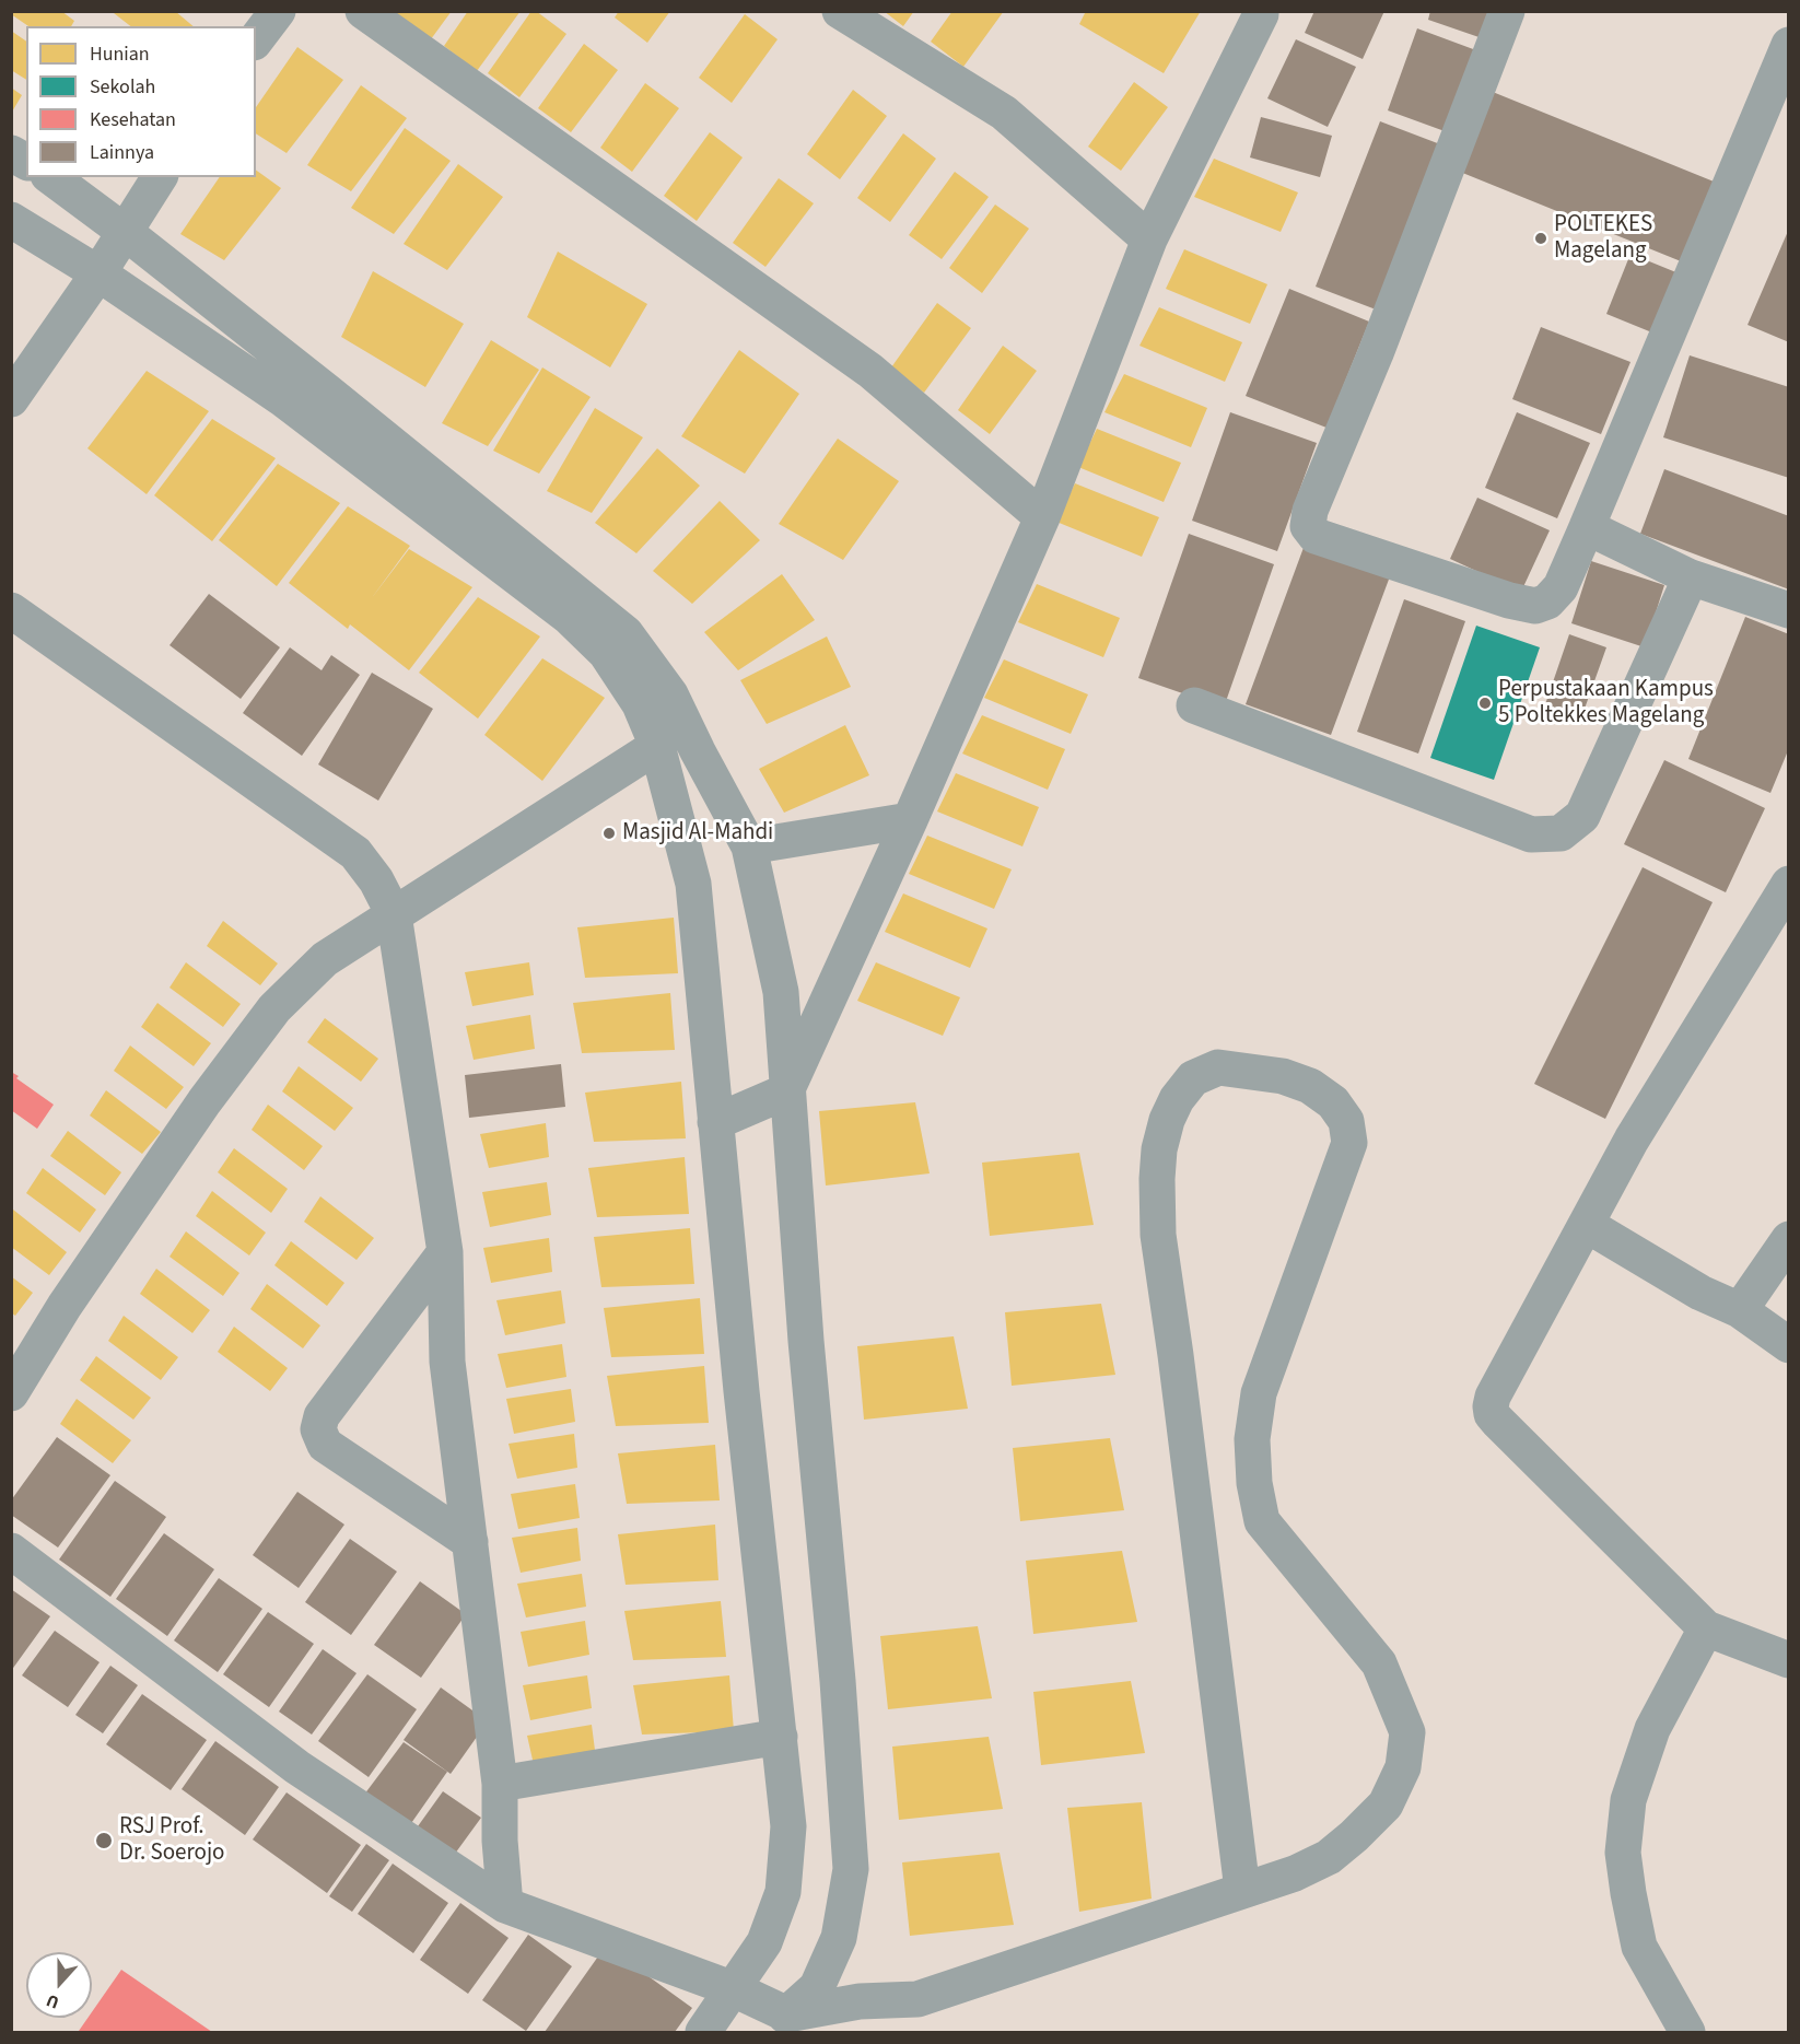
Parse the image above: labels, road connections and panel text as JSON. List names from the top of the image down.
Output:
{
  "places": [
    "POLTEKES Magelang",
    "Perpustakaan Kampus 5 Poltekkes Magelang",
    "Masjid Al-Mahdi",
    "RSJ Prof. Dr. Soerojo"
  ],
  "legend": [
    "Hunian",
    "Sekolah",
    "Kesehatan",
    "Lainnya"
  ],
  "north": "bottom"
}
